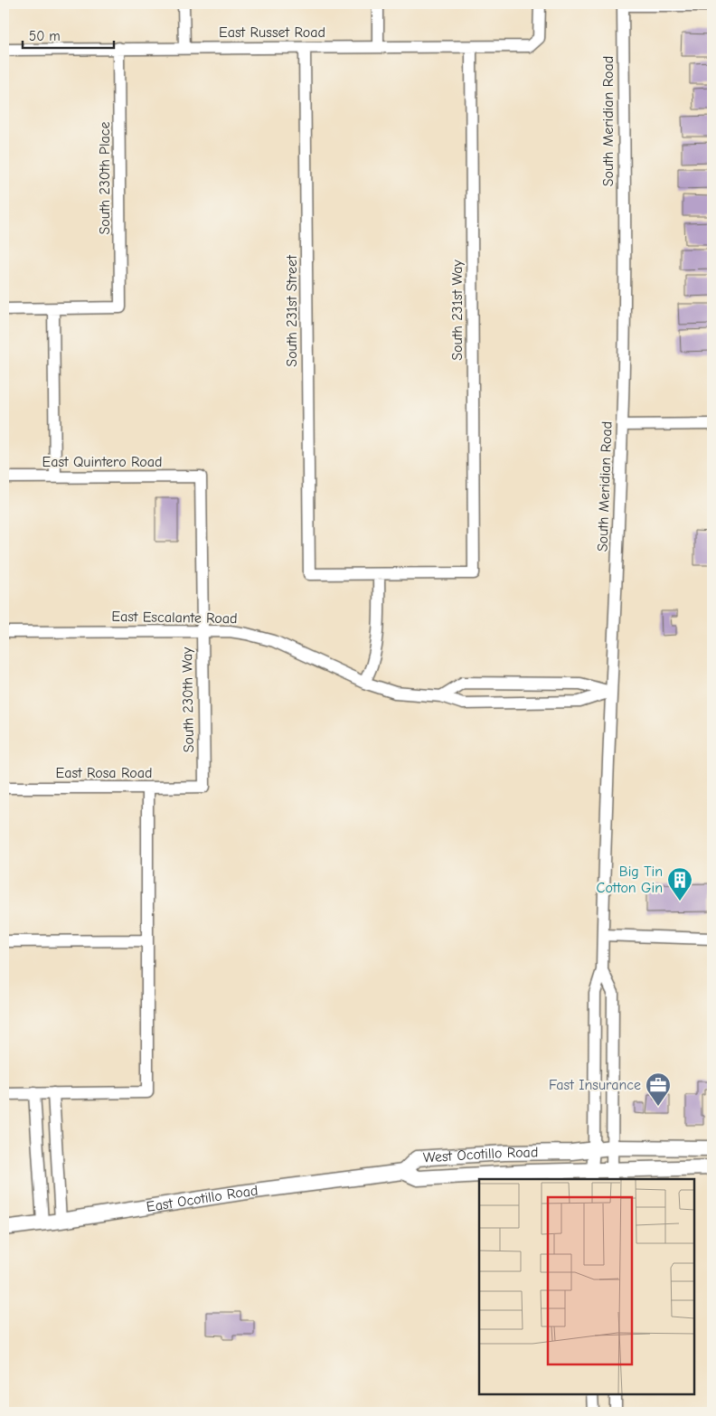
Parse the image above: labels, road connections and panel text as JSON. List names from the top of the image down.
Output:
{
  "streets": {
    "main road": ["West Ocotillo Road", "East Ocotillo Road"],
    "street": [
      "East Russet Road",
      "South Meridian Road",
      "South 230th Place",
      "South 231st Way",
      "South 231st Street",
      "East Quintero Road",
      "East Escalante Road",
      "South 230th Way",
      "East Rosa Road"
    ]
  },
  "crossings": [
    ["East Russet Road", "South 230th Place"],
    ["East Russet Road", "South 231st Way"],
    ["East Russet Road", "South 231st Street"],
    ["South Meridian Road", "East Escalante Road"],
    ["South Meridian Road", "West Ocotillo Road"],
    ["South 231st Way", "South 231st Street"],
    ["East Quintero Road", "South 230th Way"],
    ["East Escalante Road", "South 230th Way"],
    ["South 230th Way", "East Rosa Road"],
    ["West Ocotillo Road", "East Ocotillo Road"]
  ],
  "places": {
    "building": ["Big Tin Cotton Gin"],
    "office": ["Fast Insurance"]
  },
  "scale_bar": "50 m"
}
